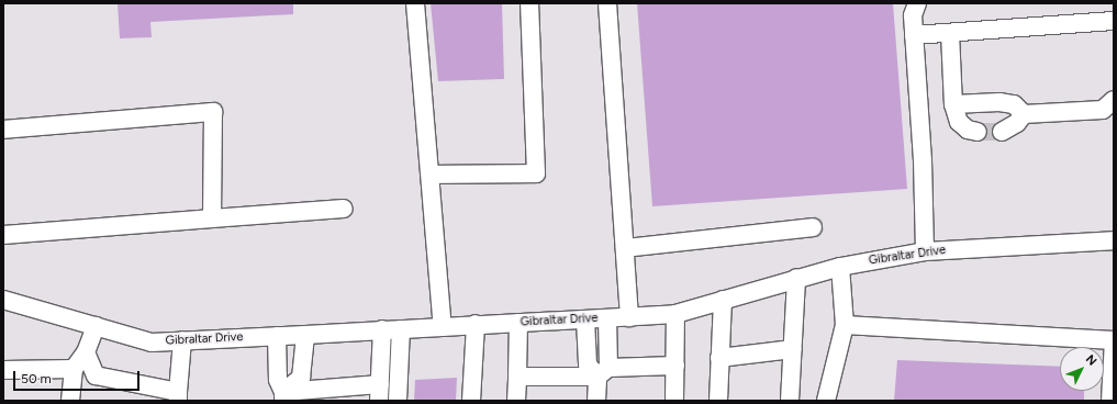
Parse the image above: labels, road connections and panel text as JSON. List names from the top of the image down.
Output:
{
  "streets": {
    "street": ["Gibraltar Drive"]
  },
  "scale_bar": "50 m",
  "north": "top right"
}
